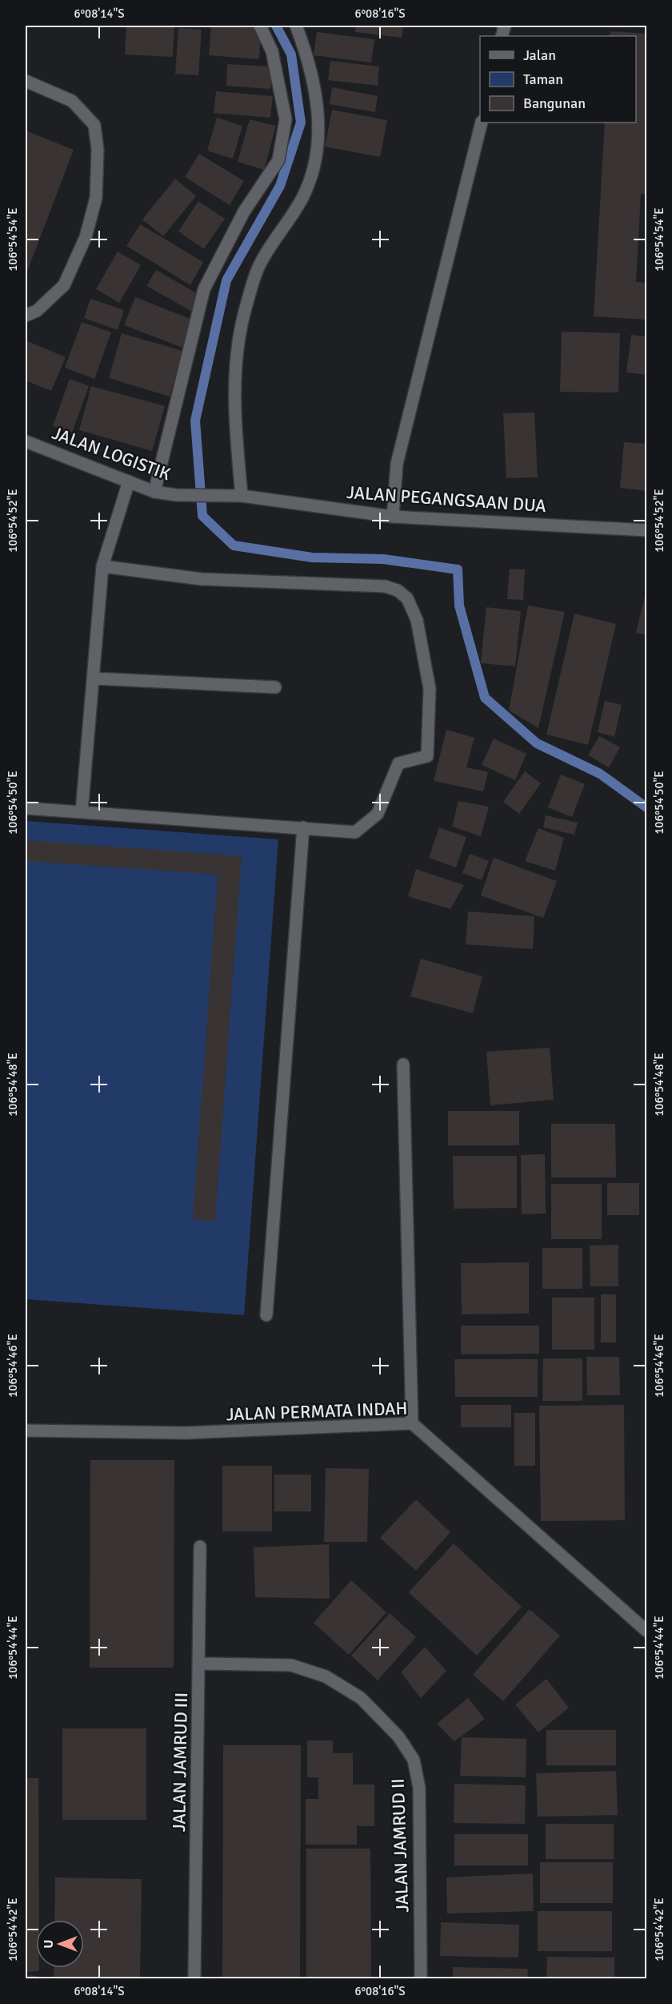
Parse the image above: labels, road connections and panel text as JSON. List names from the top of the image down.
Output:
{
  "streets": {
    "street": [
      "JALAN LOGISTIK",
      "JALAN PEGANGSAAN DUA",
      "JALAN PERMATA INDAH",
      "JALAN JAMRUD III",
      "JALAN JAMRUD II"
    ]
  },
  "crossings": [
    ["JALAN LOGISTIK", "JALAN PEGANGSAAN DUA"],
    ["JALAN JAMRUD III", "JALAN JAMRUD II"]
  ],
  "legend": ["Jalan", "Taman", "Bangunan"],
  "north": "left",
  "coordinates": [
    "6°08'14\"S",
    "6°08'16\"S",
    "106°54'54\"E",
    "106°54'52\"E",
    "106°54'50\"E",
    "106°54'48\"E",
    "106°54'46\"E",
    "106°54'44\"E",
    "106°54'42\"E"
  ]
}
